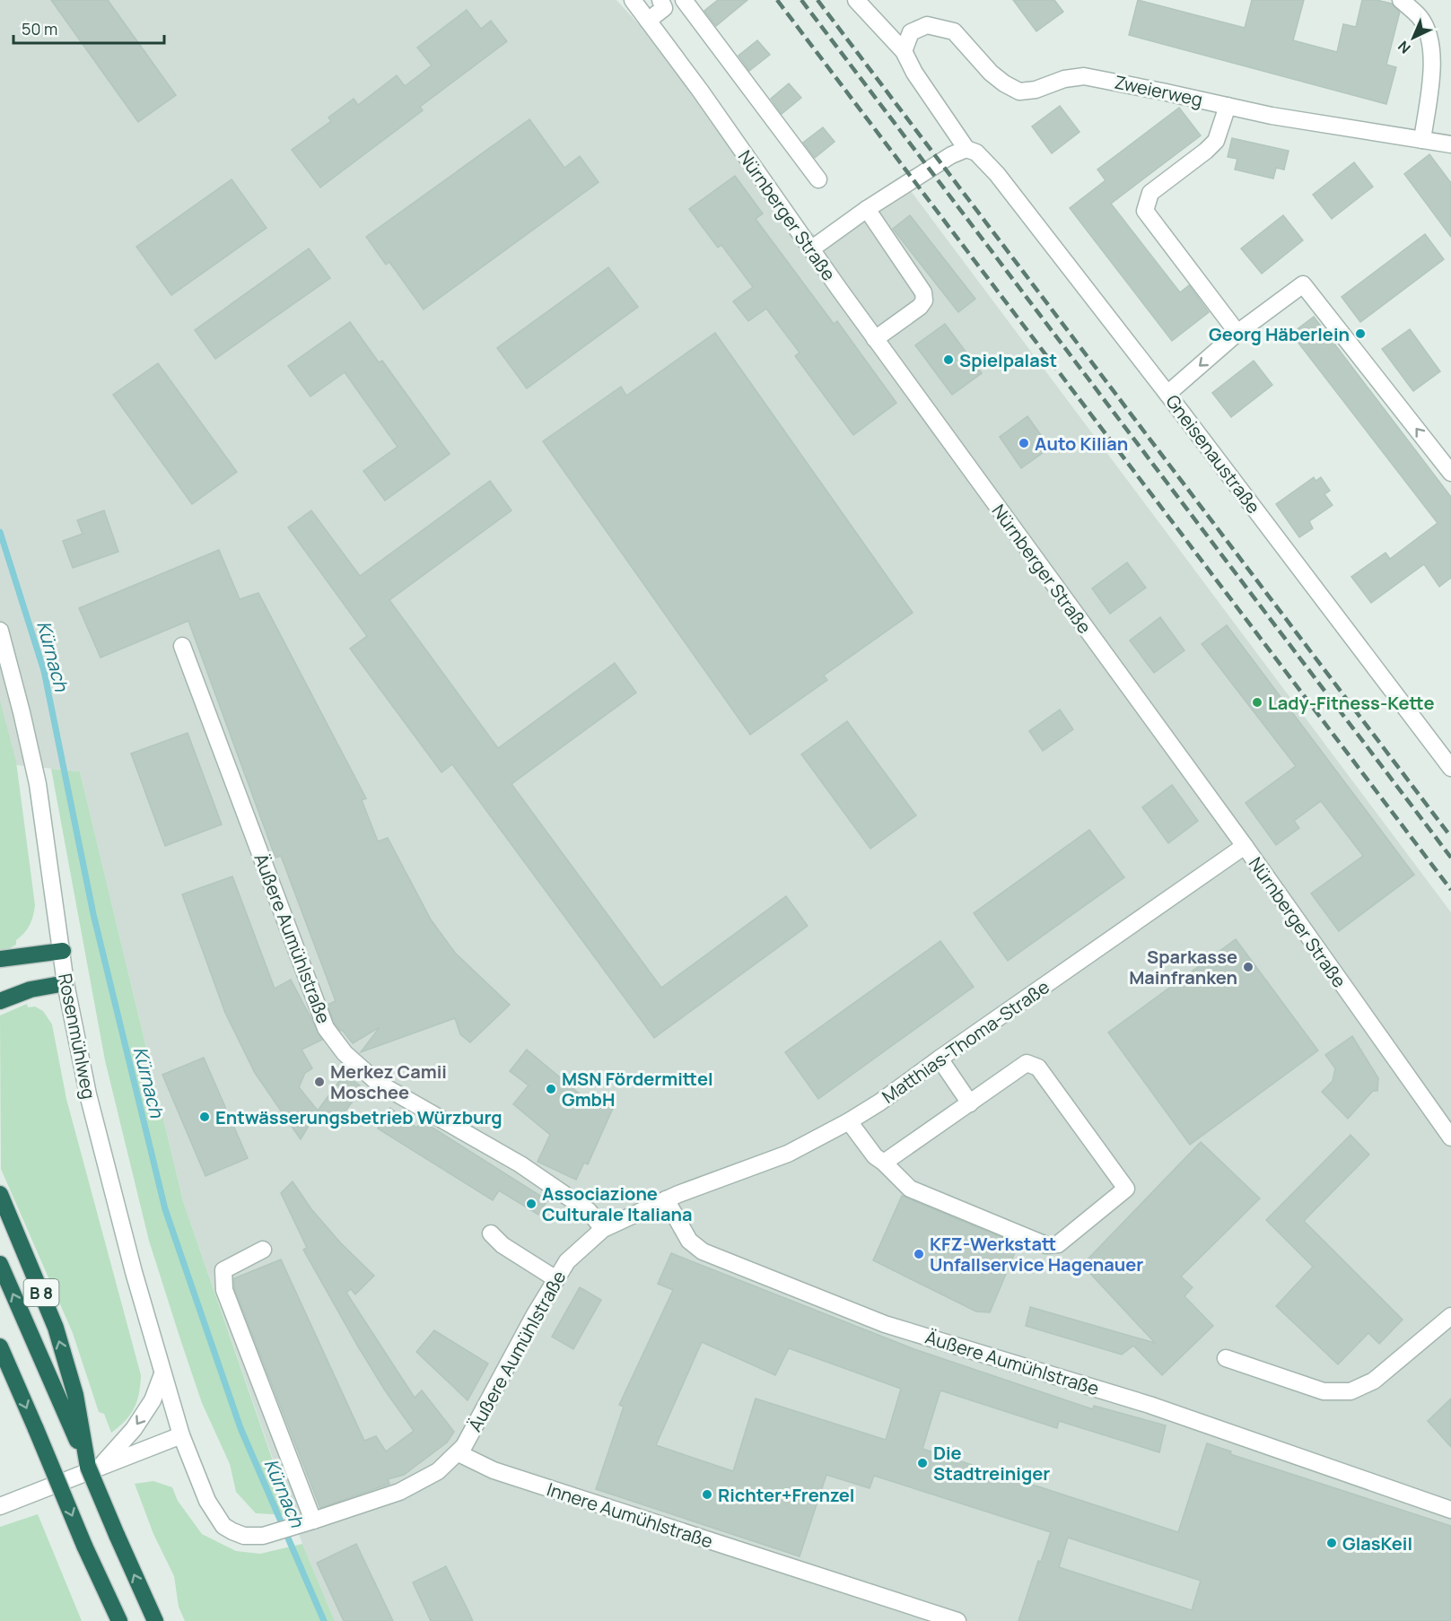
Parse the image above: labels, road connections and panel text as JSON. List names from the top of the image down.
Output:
{
  "streets": {
    "highway": ["B 8"],
    "street": [
      "Zweierweg",
      "Nürnberger Straße",
      "Gneisenaustraße",
      "Äußere Aumühlstraße",
      "Rosenmühlweg",
      "Matthias-Thoma-Straße",
      "Innere Aumühlstraße"
    ]
  },
  "crossings": [
    ["Zweierweg", "Gneisenaustraße"],
    ["Nürnberger Straße", "Matthias-Thoma-Straße"],
    ["Äußere Aumühlstraße", "Matthias-Thoma-Straße"],
    ["Äußere Aumühlstraße", "Innere Aumühlstraße"]
  ],
  "water": ["Kürnach"],
  "places": [
    "Georg Häberlein",
    "Spielpalast",
    "Auto Kilian",
    "Lady-Fitness-Kette",
    "Sparkasse Mainfranken",
    "Merkez Camii Moschee",
    "MSN Fördermittel GmbH",
    "Entwässerungsbetrieb Würzburg",
    "Associazione Culturale Italiana",
    "KFZ-Werkstatt Unfallservice Hagenauer",
    "Die Stadtreiniger",
    "Richter+Frenzel",
    "GlasKeil"
  ],
  "scale_bar": "50 m",
  "north": "bottom left"
}
